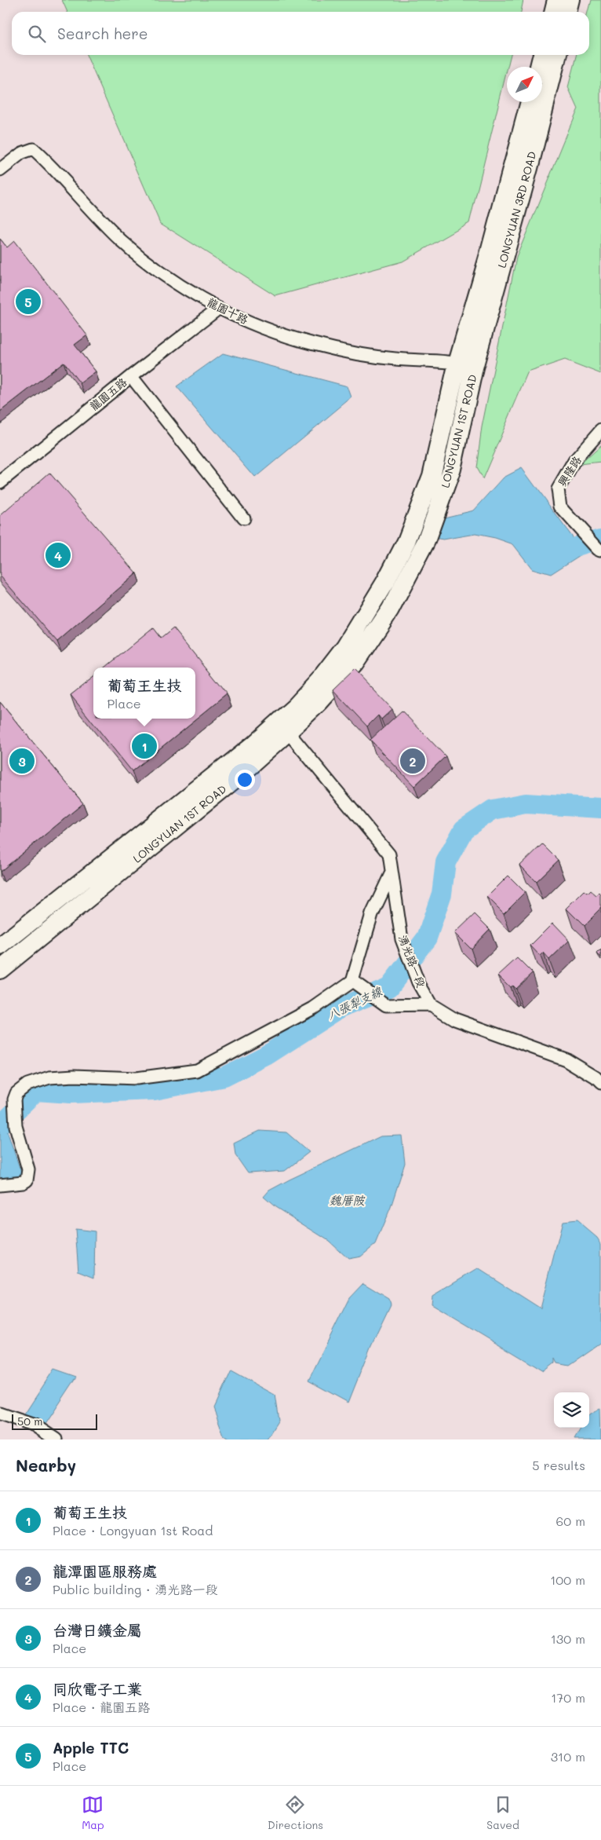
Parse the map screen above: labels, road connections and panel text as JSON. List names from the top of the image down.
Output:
{
  "streets": {
    "street": [
      "LONGYUAN 3RD ROAD",
      "龍園十路",
      "龍園五路",
      "LONGYUAN 1ST ROAD",
      "興隆路",
      "湧光路一段"
    ]
  },
  "crossings": [
    ["LONGYUAN 3RD ROAD", "龍園十路"],
    ["LONGYUAN 3RD ROAD", "LONGYUAN 1ST ROAD"],
    ["龍園十路", "龍園五路"],
    ["龍園十路", "LONGYUAN 1ST ROAD"],
    ["LONGYUAN 1ST ROAD", "湧光路一段"]
  ],
  "water": ["八張犁支線", "魏厝陂"],
  "scale_bar": "50 m",
  "north": "top right",
  "page": {
    "search": "Search here",
    "pins": [
      "5",
      "4",
      "1",
      "2",
      "3"
    ],
    "popup": ["葡萄王生技", "Place"],
    "scale": "50 m",
    "heading": ["Nearby", "5 results"],
    "list": [
      {
        "mark": "1",
        "name": "葡萄王生技",
        "note": "Place · Longyuan 1st Road",
        "value": "60 m"
      },
      {
        "mark": "2",
        "name": "龍潭園區服務處",
        "note": "Public building · 湧光路一段",
        "value": "100 m"
      },
      {
        "mark": "3",
        "name": "台灣日鑛金屬",
        "note": "Place",
        "value": "130 m"
      },
      {
        "mark": "4",
        "name": "同欣電子工業",
        "note": "Place · 龍園五路",
        "value": "170 m"
      },
      {
        "mark": "5",
        "name": "Apple TTC",
        "note": "Place",
        "value": "310 m"
      }
    ],
    "nav": ["Map", "Directions", "Saved"]
  }
}
